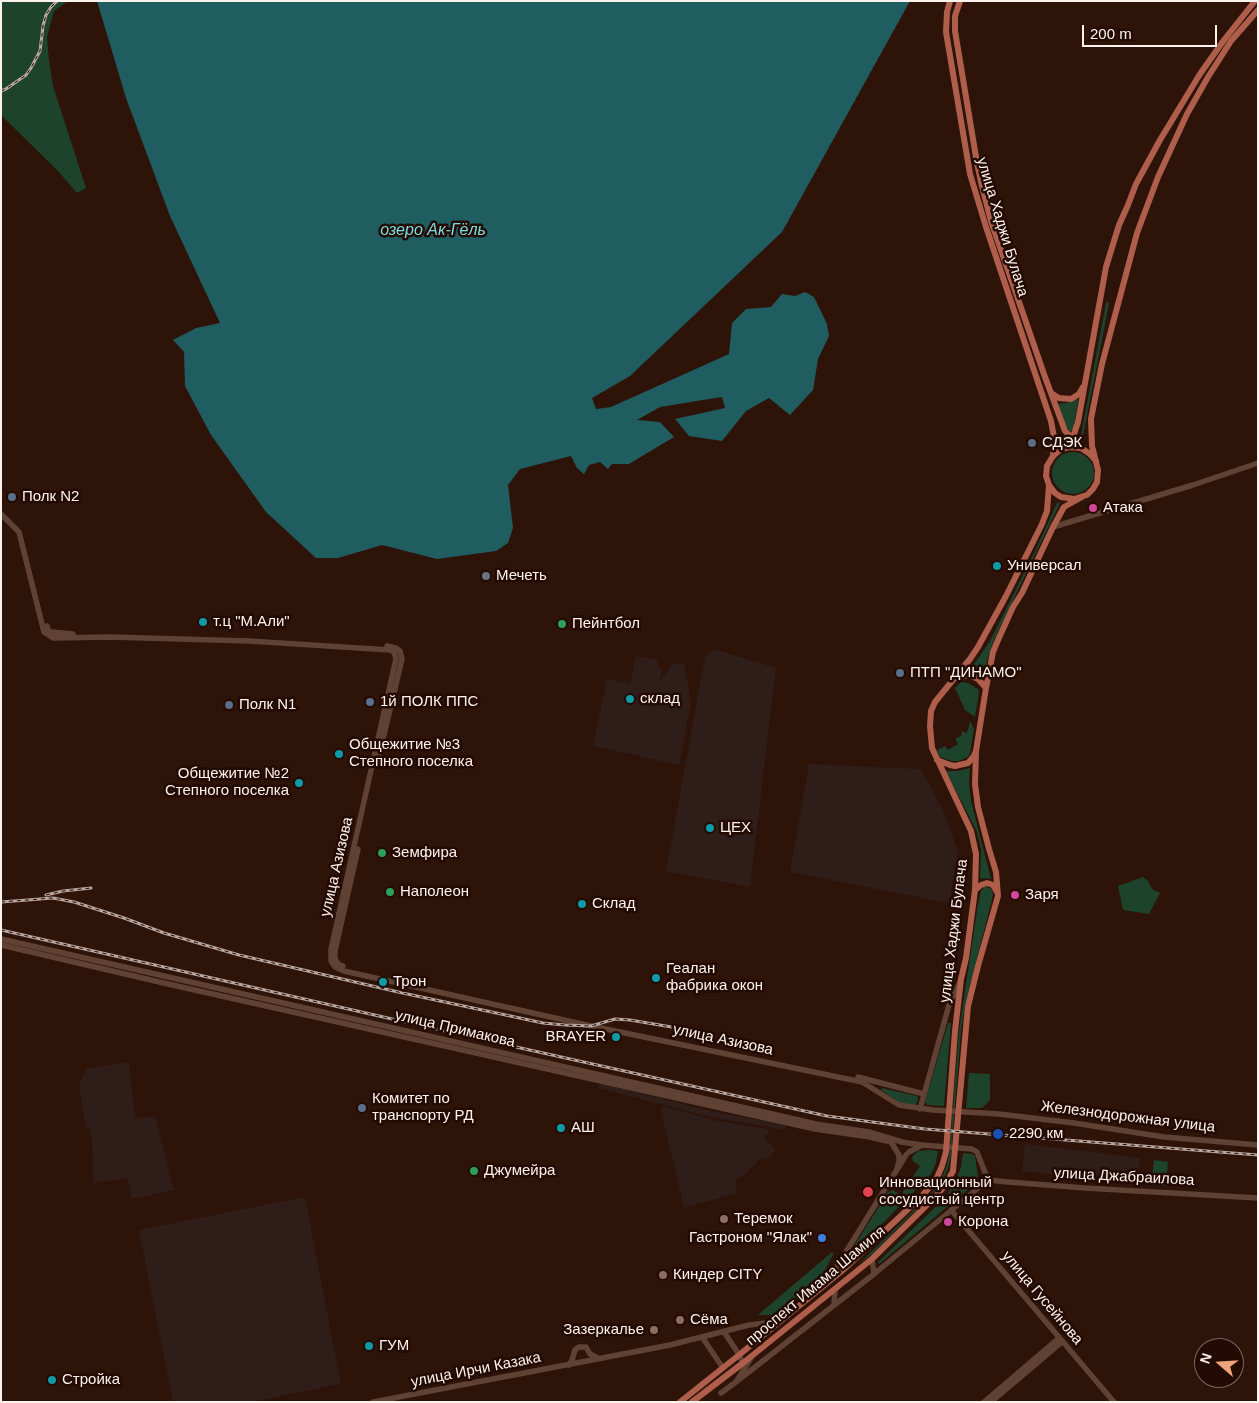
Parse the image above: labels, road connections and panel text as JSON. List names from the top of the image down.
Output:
{
  "streets": {
    "main road": [
      "улица Хаджи Булача",
      "улица Азизова",
      "улица Примакова",
      "Железнодорожная улица",
      "улица Джабраилова",
      "проспект Имама Шамиля",
      "улица Гусейнова",
      "улица Ирчи Казака"
    ]
  },
  "crossings": [
    ["улица Хаджи Булача", "проспект Имама Шамиля"],
    ["улица Азизова", "Железнодорожная улица"],
    ["улица Примакова", "проспект Имама Шамиля"],
    ["улица Джабраилова", "проспект Имама Шамиля"],
    ["проспект Имама Шамиля", "улица Гусейнова"]
  ],
  "water": ["озеро Ак-Гёль"],
  "places": [
    "СДЭК",
    "Полк N2",
    "Атака",
    "Универсал",
    "Мечеть",
    "т.ц \"М.Али\"",
    "Пейнтбол",
    "ПТП \"ДИНАМО\"",
    "склад",
    "1й ПОЛК ППС",
    "Полк N1",
    "Общежитие №3 Степного поселка",
    "Общежитие №2 Степного поселка",
    "ЦЕХ",
    "Земфира",
    "Наполеон",
    "Заря",
    "Склад",
    "Геалан фабрика окон",
    "Трон",
    "BRAYER",
    "Комитет по транспорту РД",
    "АШ",
    "2290 км",
    "Джумейра",
    "Инновационный сосудистый центр",
    "Теремок",
    "Корона",
    "Гастроном \"Ялак\"",
    "Киндер CITY",
    "Сёма",
    "Зазеркалье",
    "ГУМ",
    "Стройка"
  ],
  "scale_bar": "200 m",
  "north": "left"
}
